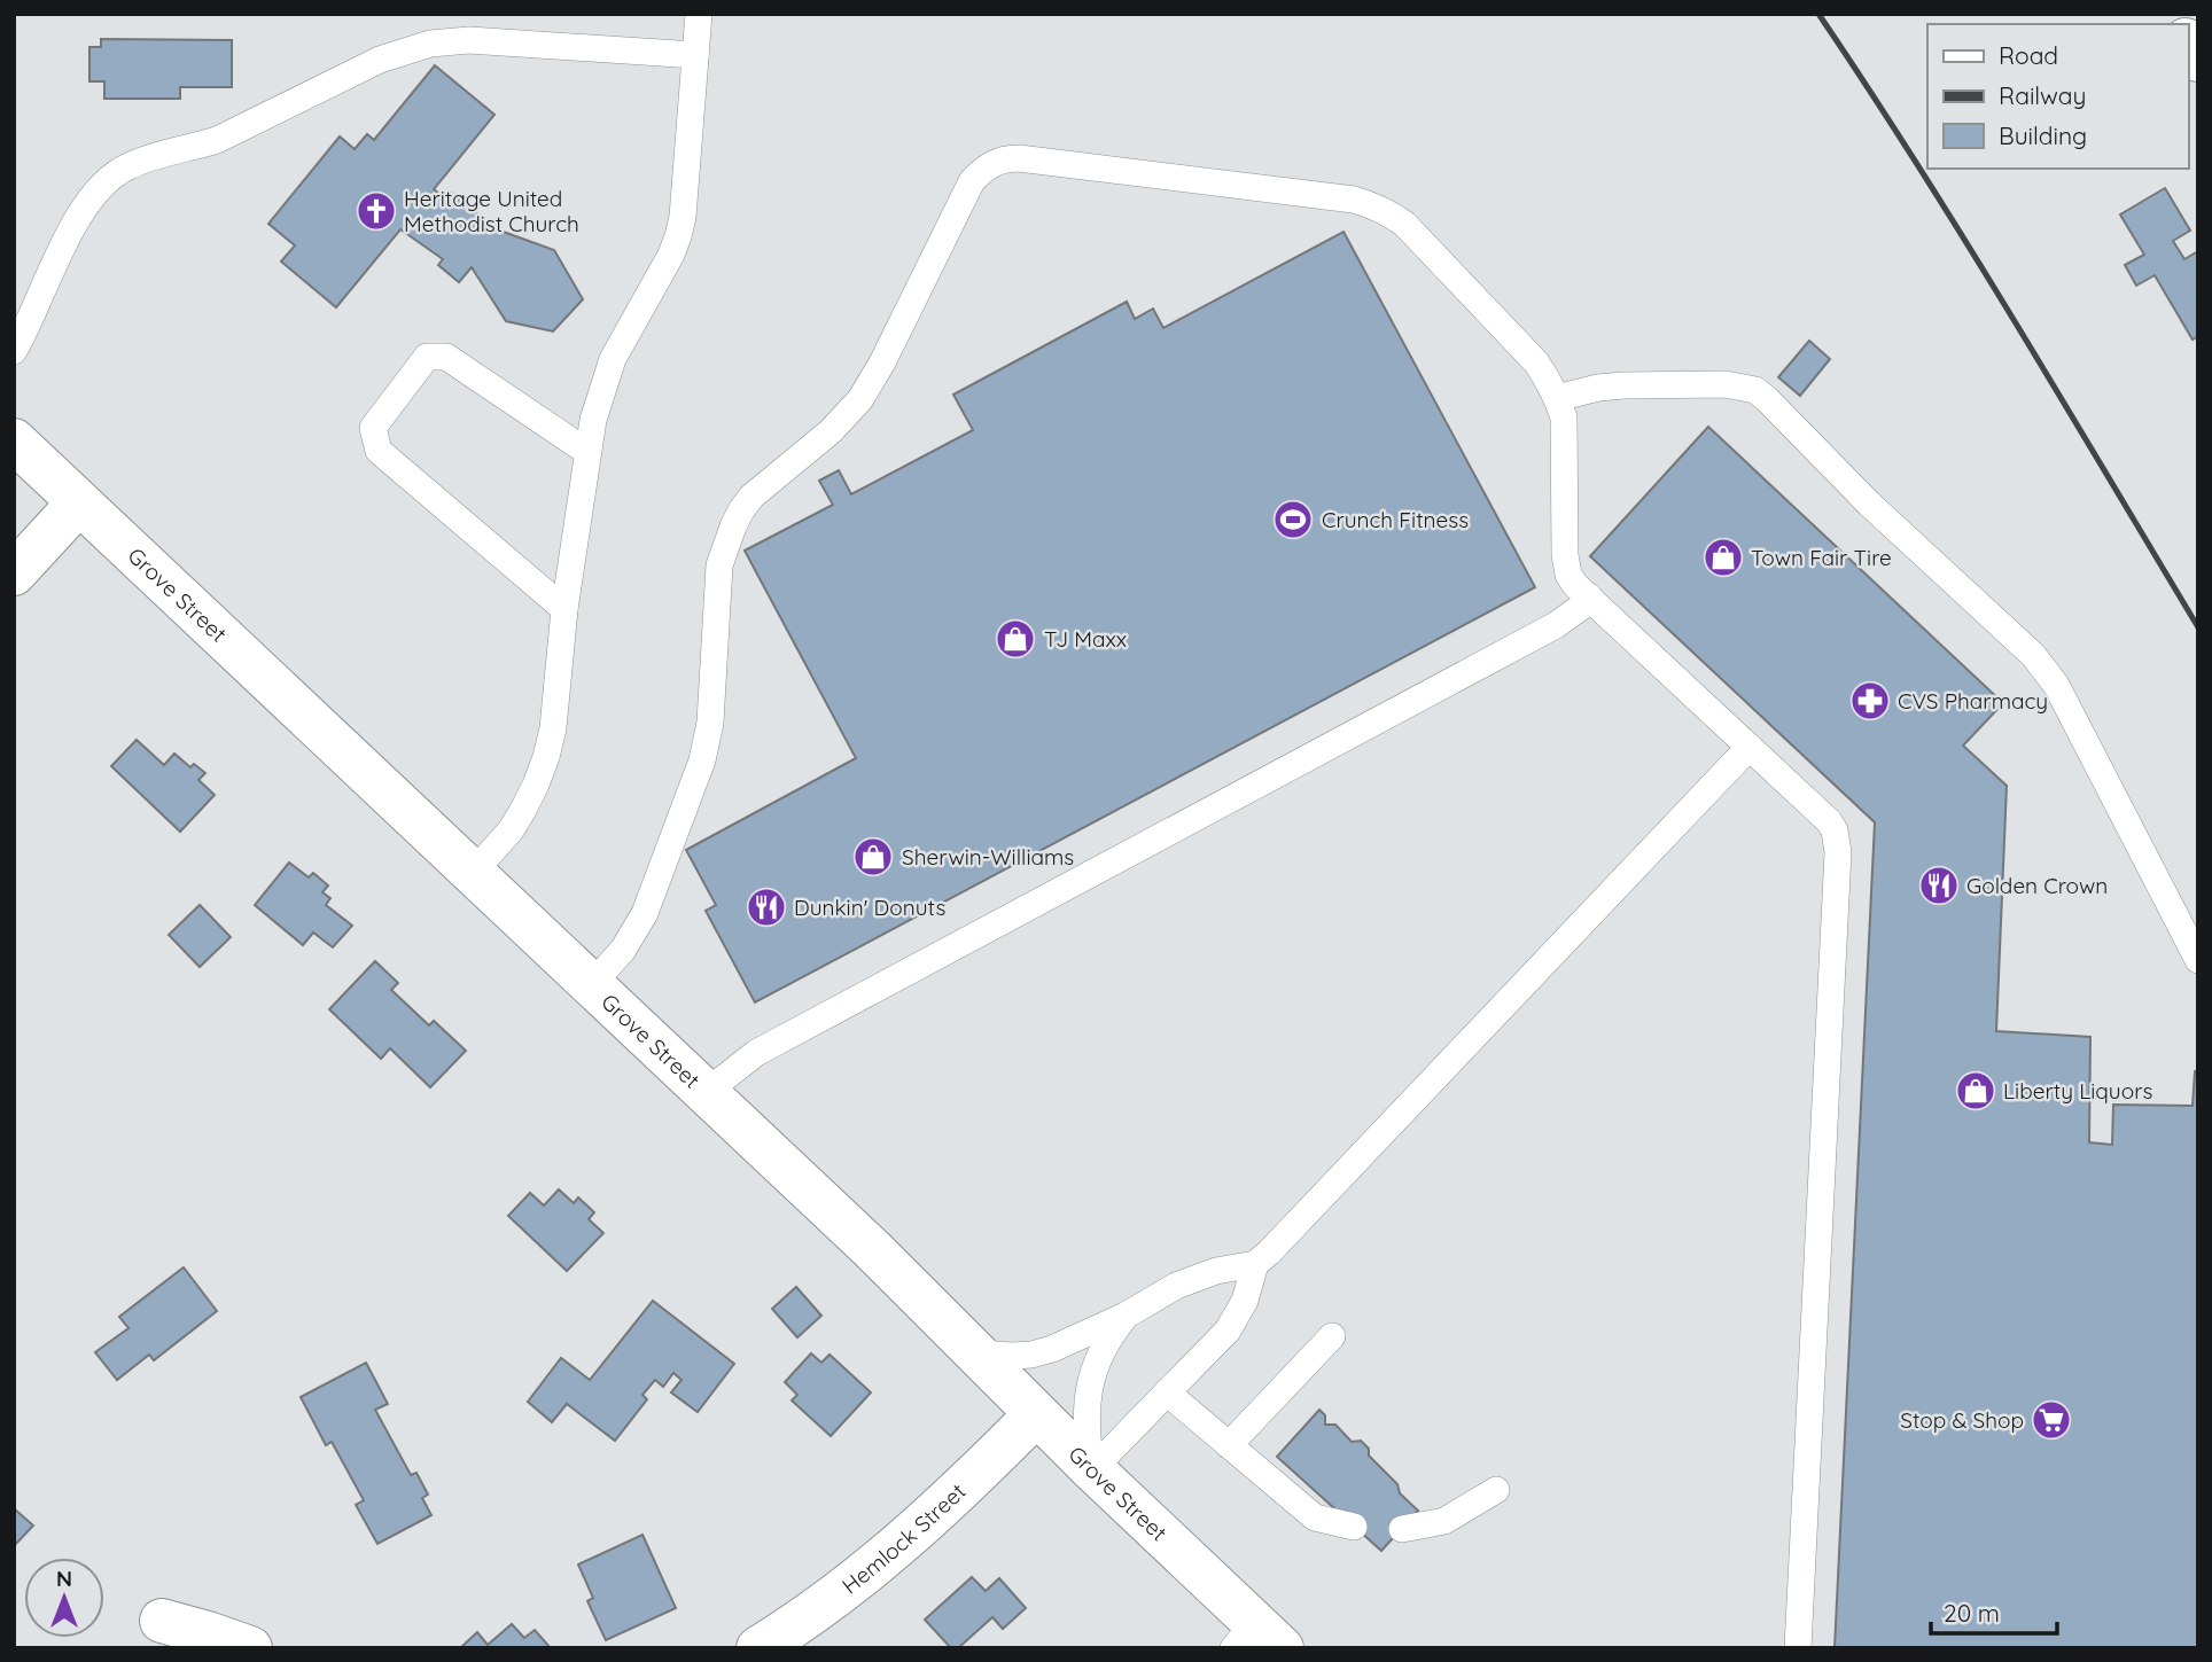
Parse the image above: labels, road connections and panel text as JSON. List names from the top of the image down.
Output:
{
  "streets": {
    "main road": ["Grove Street", "Hemlock Street"]
  },
  "crossings": [
    ["Grove Street", "Hemlock Street"]
  ],
  "places": {
    "church": ["Heritage United Methodist Church"],
    "sports": ["Crunch Fitness"],
    "shop": [
      "Town Fair Tire",
      "TJ Maxx",
      "Sherwin-Williams",
      "Liberty Liquors"
    ],
    "pharmacy": ["CVS Pharmacy"],
    "restaurant": ["Golden Crown", "Dunkin' Donuts"],
    "supermarket": ["Stop & Shop"]
  },
  "legend": ["Road", "Railway", "Building"],
  "scale_bar": "20 m",
  "north": "top"
}
